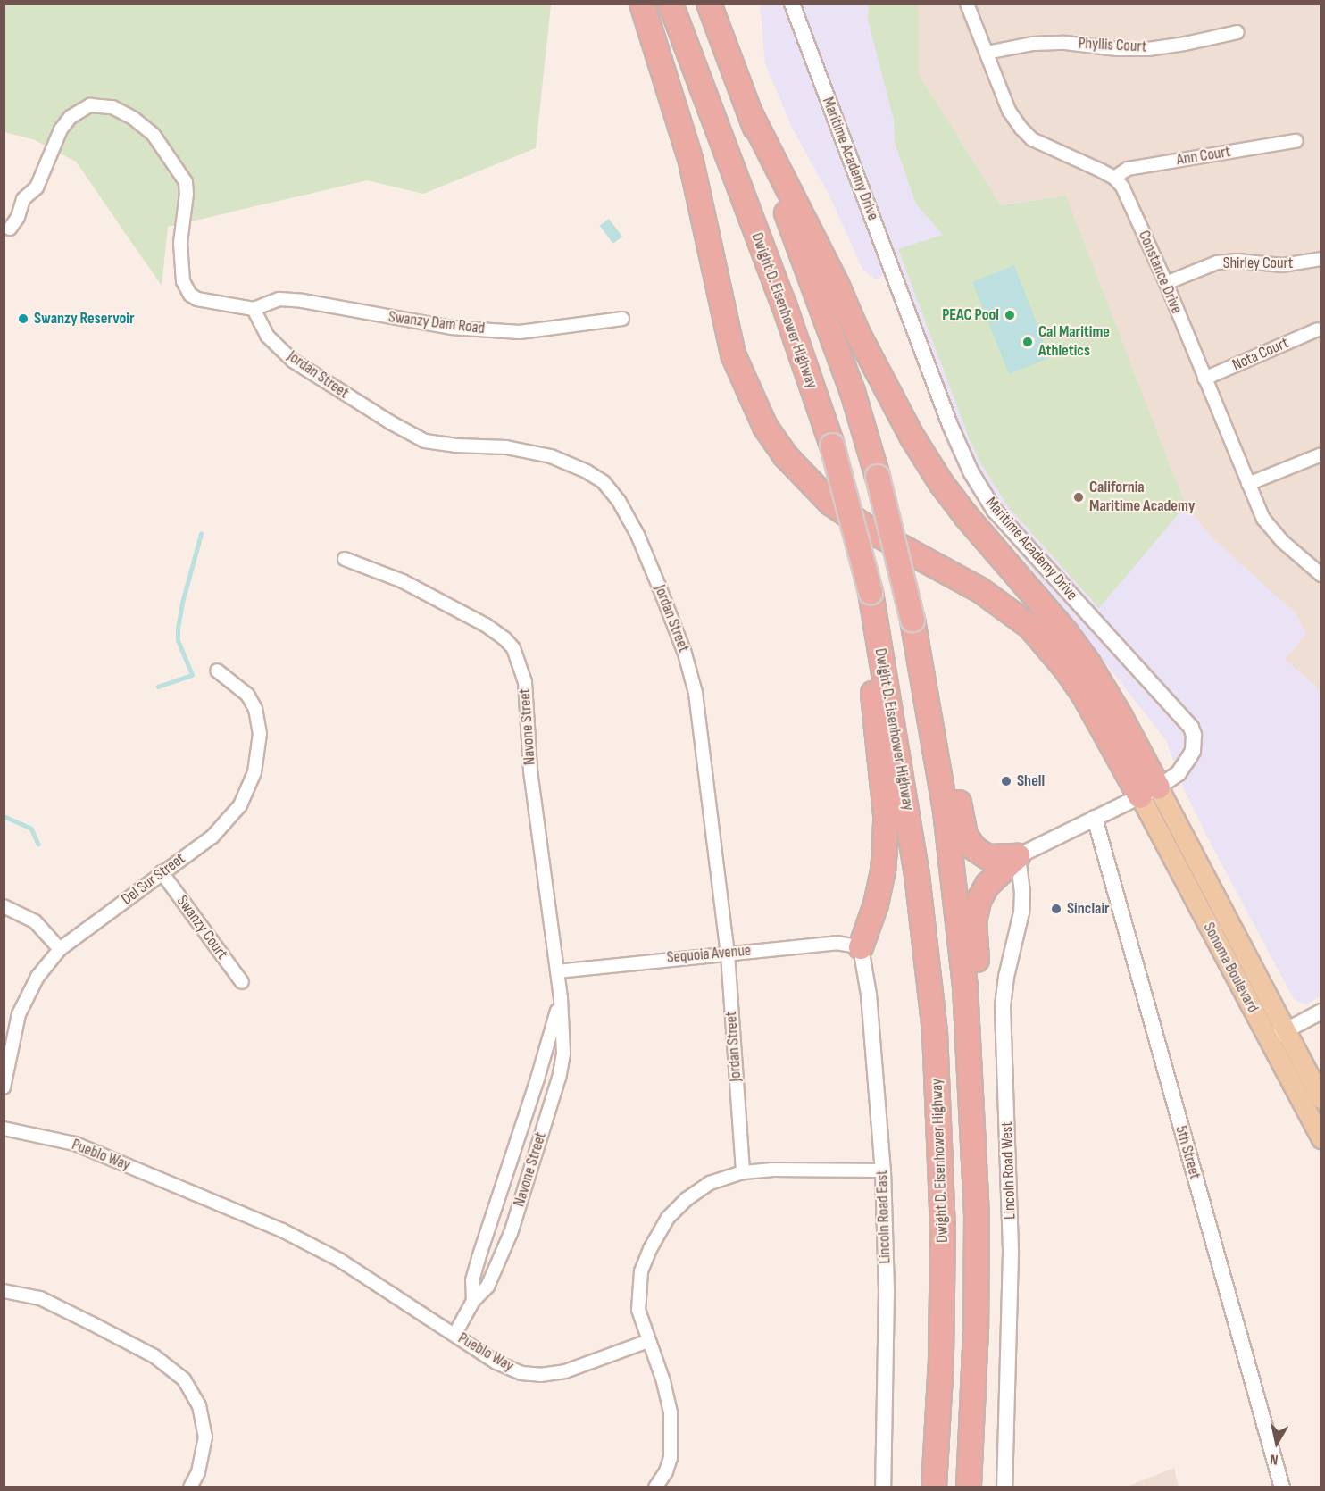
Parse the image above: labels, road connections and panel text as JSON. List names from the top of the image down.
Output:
{
  "streets": {
    "highway": ["Dwight D. Eisenhower Highway"],
    "main road": ["Sonoma Boulevard"],
    "street": [
      "Phyllis Court",
      "Ann Court",
      "Maritime Academy Drive",
      "Shirley Court",
      "Constance Drive",
      "Swanzy Dam Road",
      "Nota Court",
      "Jordan Street",
      "Navone Street",
      "Del Sur Street",
      "Swanzy Court",
      "Sequoia Avenue",
      "5th Street",
      "Pueblo Way",
      "Lincoln Road West",
      "Lincoln Road East"
    ]
  },
  "crossings": [
    ["Ann Court", "Constance Drive"],
    ["Maritime Academy Drive", "Sonoma Boulevard"],
    ["Maritime Academy Drive", "5th Street"],
    ["Maritime Academy Drive", "Lincoln Road West"],
    ["Shirley Court", "Constance Drive"],
    ["Constance Drive", "Nota Court"],
    ["Swanzy Dam Road", "Jordan Street"],
    ["Jordan Street", "Sequoia Avenue"],
    ["Navone Street", "Sequoia Avenue"],
    ["Navone Street", "Pueblo Way"],
    ["Del Sur Street", "Swanzy Court"],
    ["Sequoia Avenue", "Lincoln Road East"]
  ],
  "places": [
    "PEAC Pool",
    "Swanzy Reservoir",
    "Cal Maritime Athletics",
    "California Maritime Academy",
    "Shell",
    "Sinclair"
  ],
  "north": "bottom"
}
